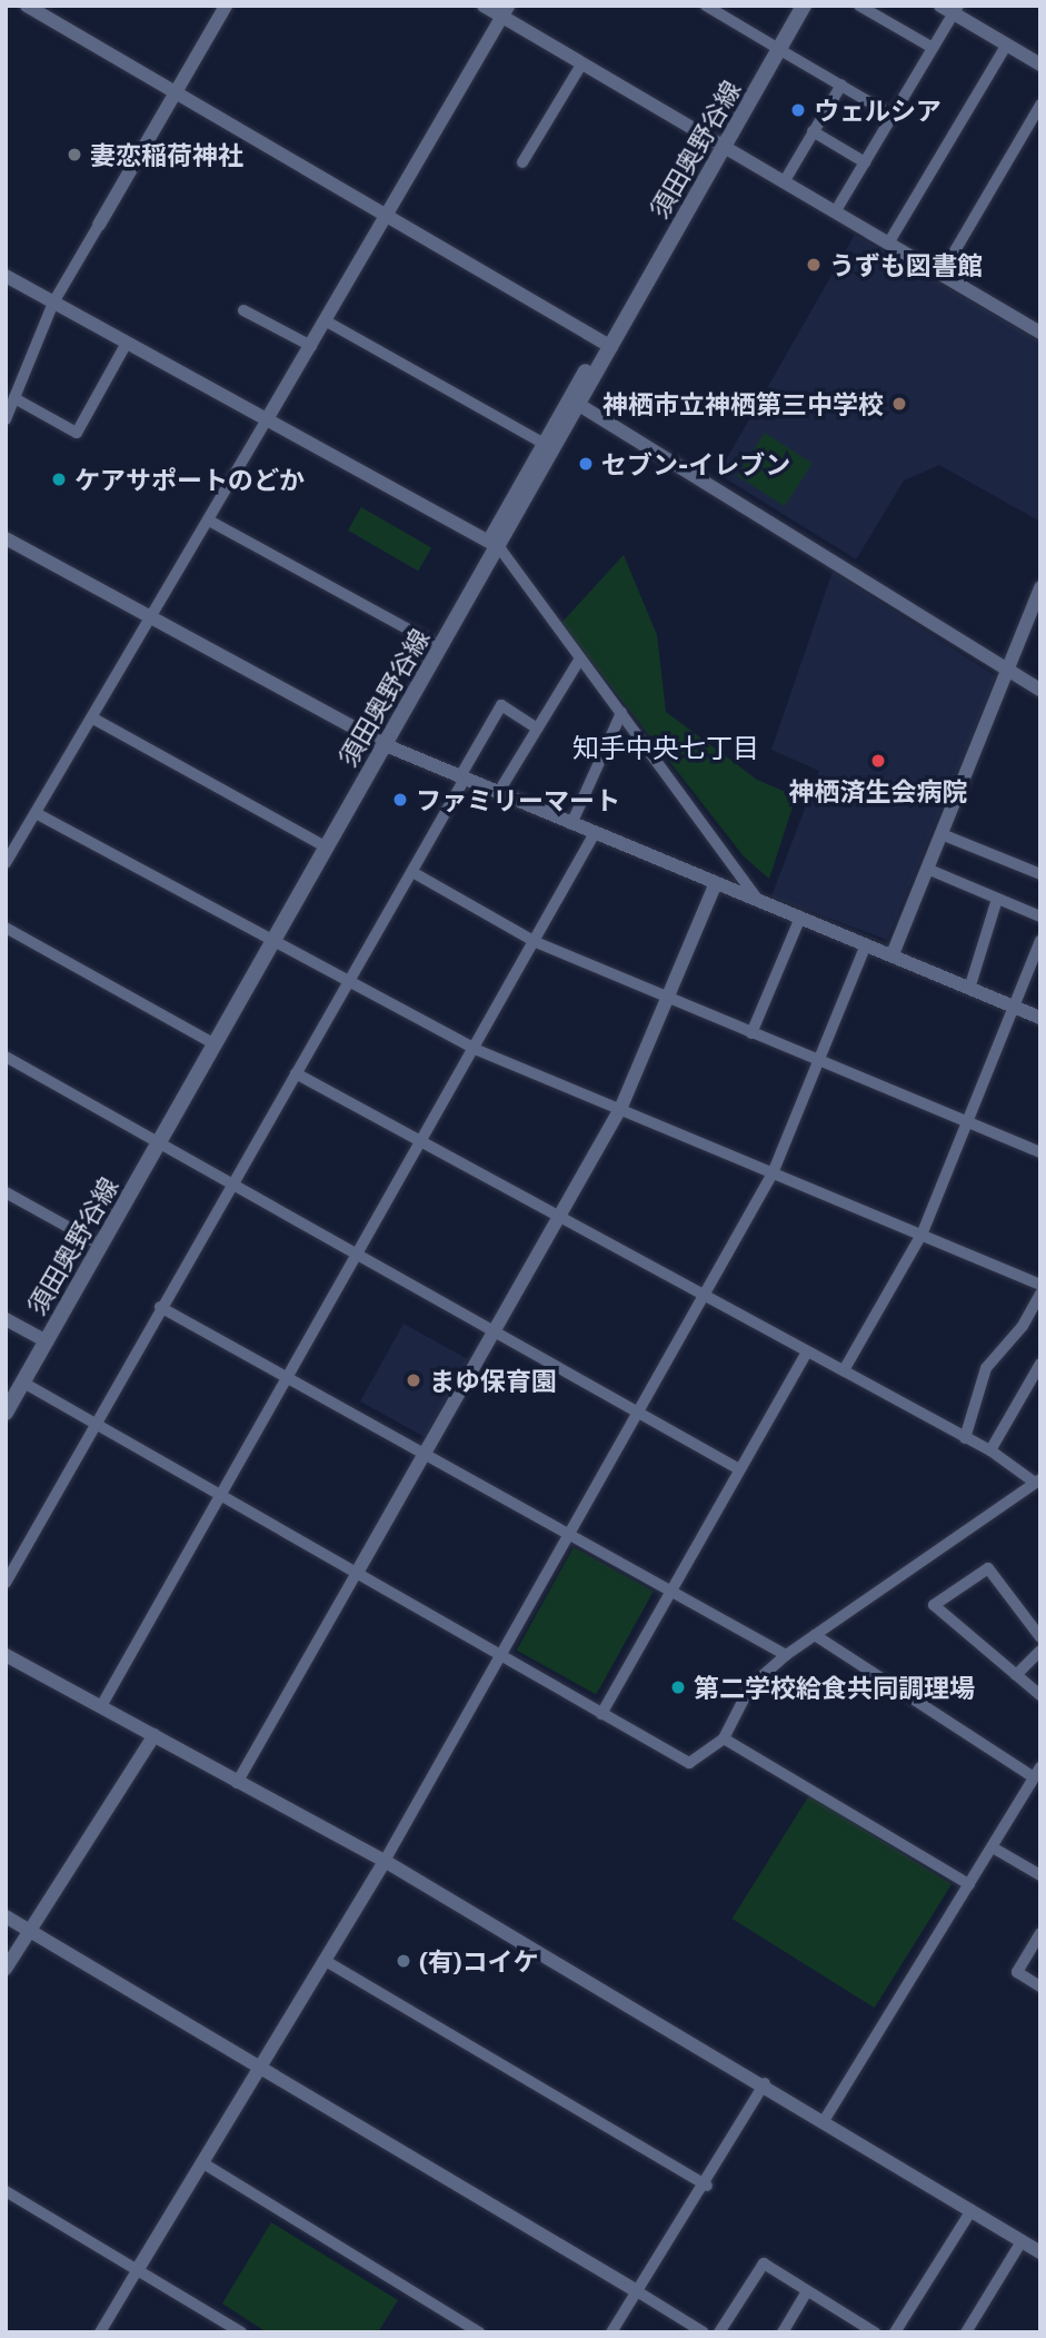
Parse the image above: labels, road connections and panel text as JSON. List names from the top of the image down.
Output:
{
  "streets": {
    "main road": ["須田奥野谷線"]
  },
  "districts": ["知手中央七丁目"],
  "places": [
    "ウェルシア",
    "妻恋稲荷神社",
    "うずも図書館",
    "神栖市立神栖第三中学校",
    "セブン-イレブン",
    "ケアサポートのどか",
    "神栖済生会病院",
    "ファミリーマート",
    "まゆ保育園",
    "第二学校給食共同調理場",
    "(有)コイケ"
  ]
}
